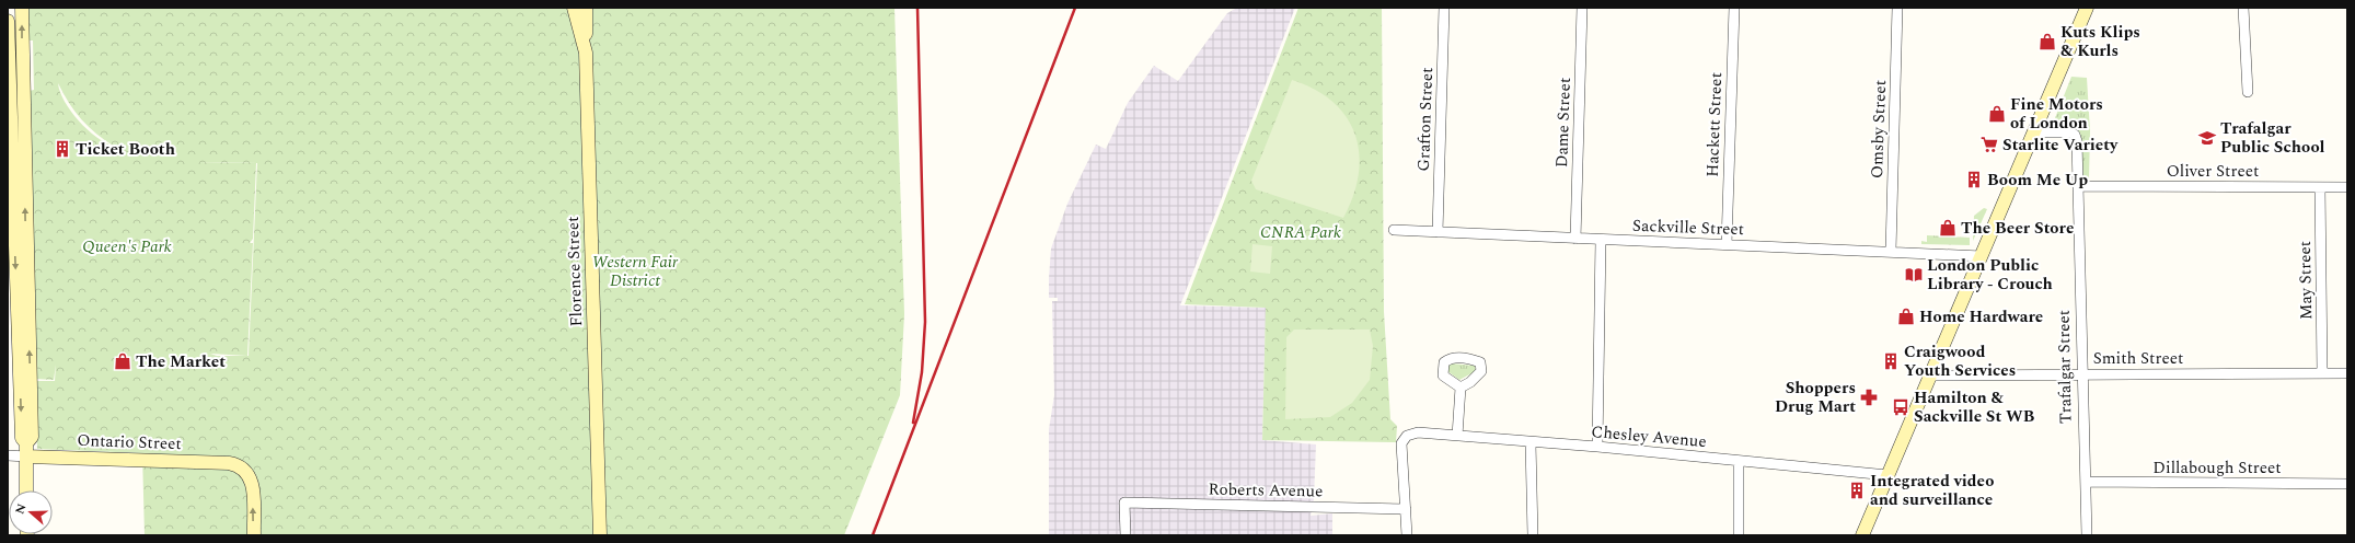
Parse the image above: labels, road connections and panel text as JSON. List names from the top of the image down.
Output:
{
  "streets": {
    "main road": ["Florence Street", "Ontario Street"],
    "street": [
      "Grafton Street",
      "Dame Street",
      "Hackett Street",
      "Omsby Street",
      "Oliver Street",
      "Sackville Street",
      "May Street",
      "Smith Street",
      "Trafalgar Street",
      "Chesley Avenue",
      "Dillabough Street",
      "Roberts Avenue"
    ]
  },
  "crossings": [
    ["Grafton Street", "Sackville Street"],
    ["Dame Street", "Sackville Street"],
    ["Hackett Street", "Sackville Street"],
    ["Omsby Street", "Sackville Street"],
    ["Oliver Street", "May Street"],
    ["Oliver Street", "Trafalgar Street"],
    ["May Street", "Smith Street"],
    ["Smith Street", "Trafalgar Street"],
    ["Trafalgar Street", "Dillabough Street"],
    ["Chesley Avenue", "Roberts Avenue"]
  ],
  "one_way": ["Ontario Street"],
  "parks": ["CNRA Park", "Queen's Park", "Western Fair District"],
  "places": {
    "shop": [
      "Kuts Klips & Kurls",
      "Fine Motors of London",
      "The Beer Store",
      "Home Hardware",
      "The Market"
    ],
    "school or university": ["Trafalgar Public School"],
    "supermarket": ["Starlite Variety"],
    "building": [
      "Ticket Booth",
      "Boom Me Up",
      "Craigwood Youth Services",
      "Integrated video and surveillance"
    ],
    "library": ["London Public Library - Crouch"],
    "pharmacy": ["Shoppers Drug Mart"],
    "bus stop": ["Hamilton & Sackville St WB"]
  },
  "north": "left"
}
